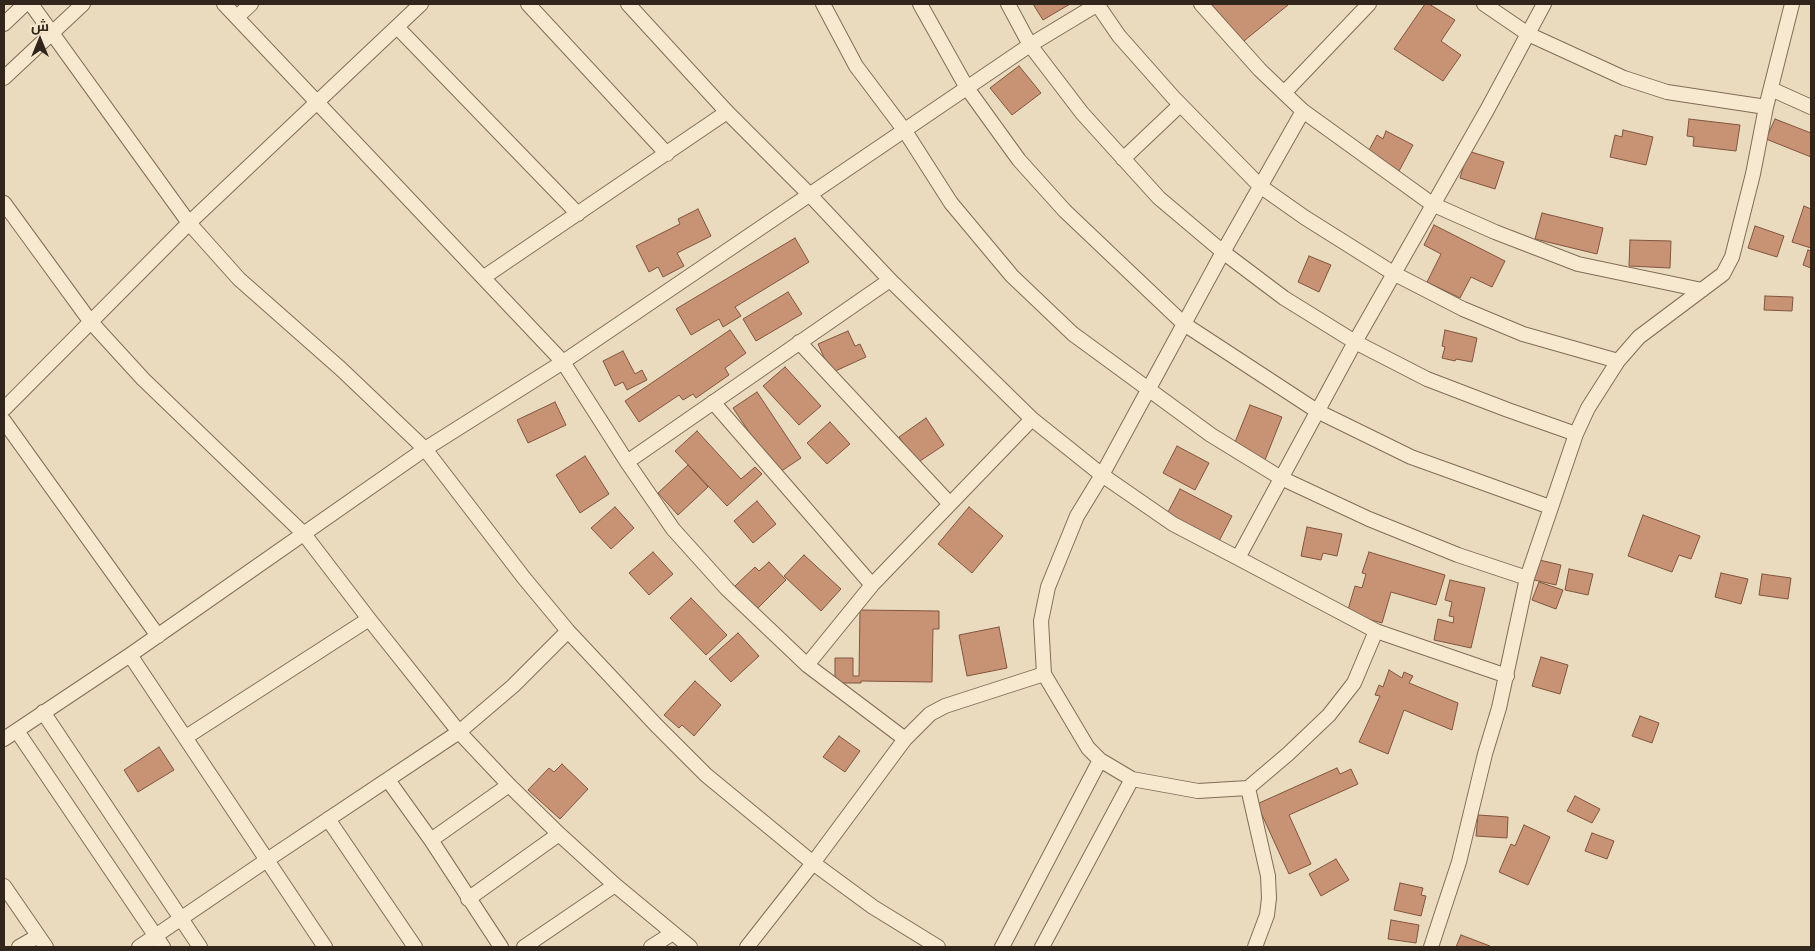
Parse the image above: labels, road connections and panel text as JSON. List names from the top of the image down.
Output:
{
  "north": "top"
}
